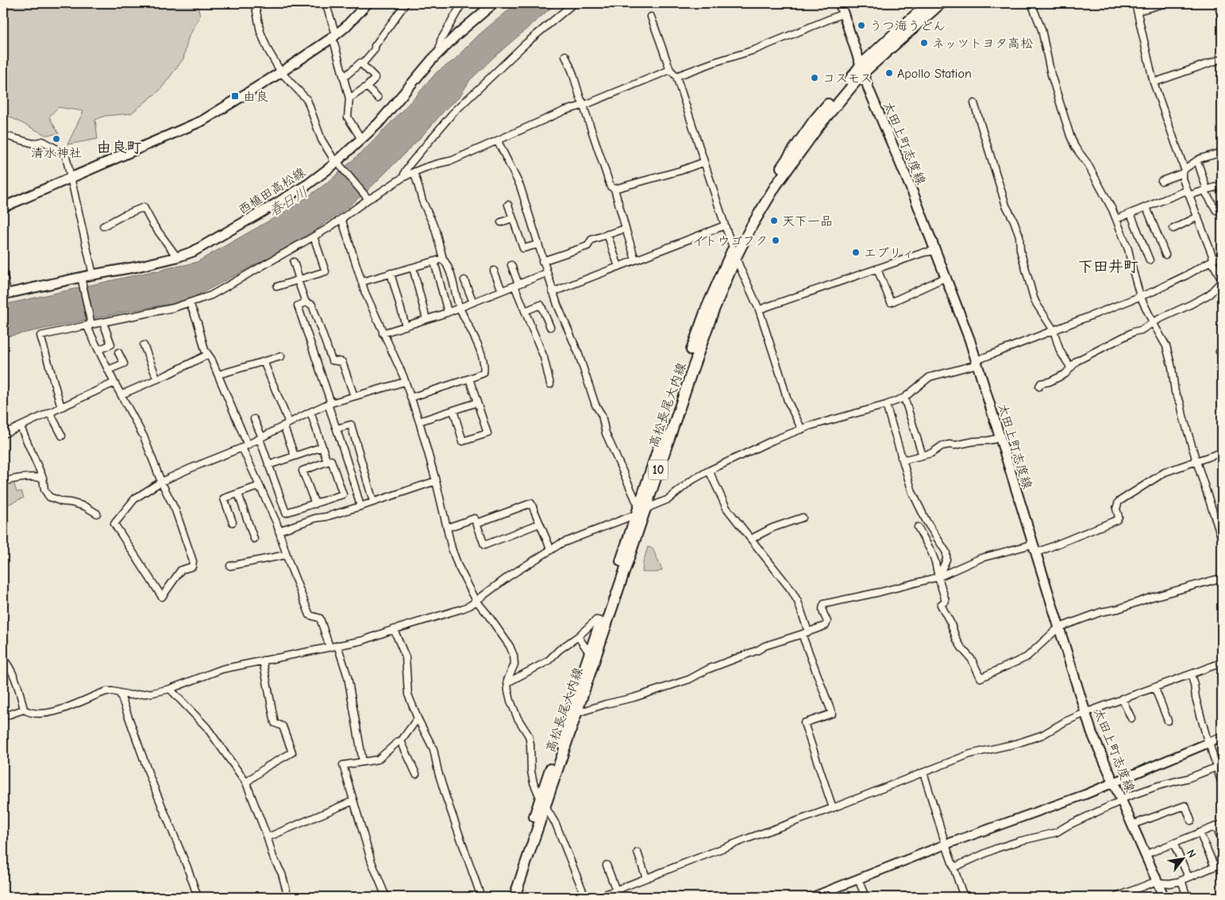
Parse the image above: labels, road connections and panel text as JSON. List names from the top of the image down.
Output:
{
  "streets": {
    "main road": [
      "太田上町志度線",
      "西植田高松線",
      "高松長尾大内線",
      "10"
    ]
  },
  "crossings": [
    ["太田上町志度線", "高松長尾大内線"]
  ],
  "districts": ["由良町", "下田井町"],
  "water": ["春日川"],
  "places": {
    "other": [
      "うつ海うどん",
      "ネッツトヨタ高松",
      "Apollo Station",
      "コスモス",
      "清水神社",
      "天下一品",
      "イトウゴフク",
      "エブリィ"
    ],
    "transit": ["由良"]
  },
  "north": "top right"
}
